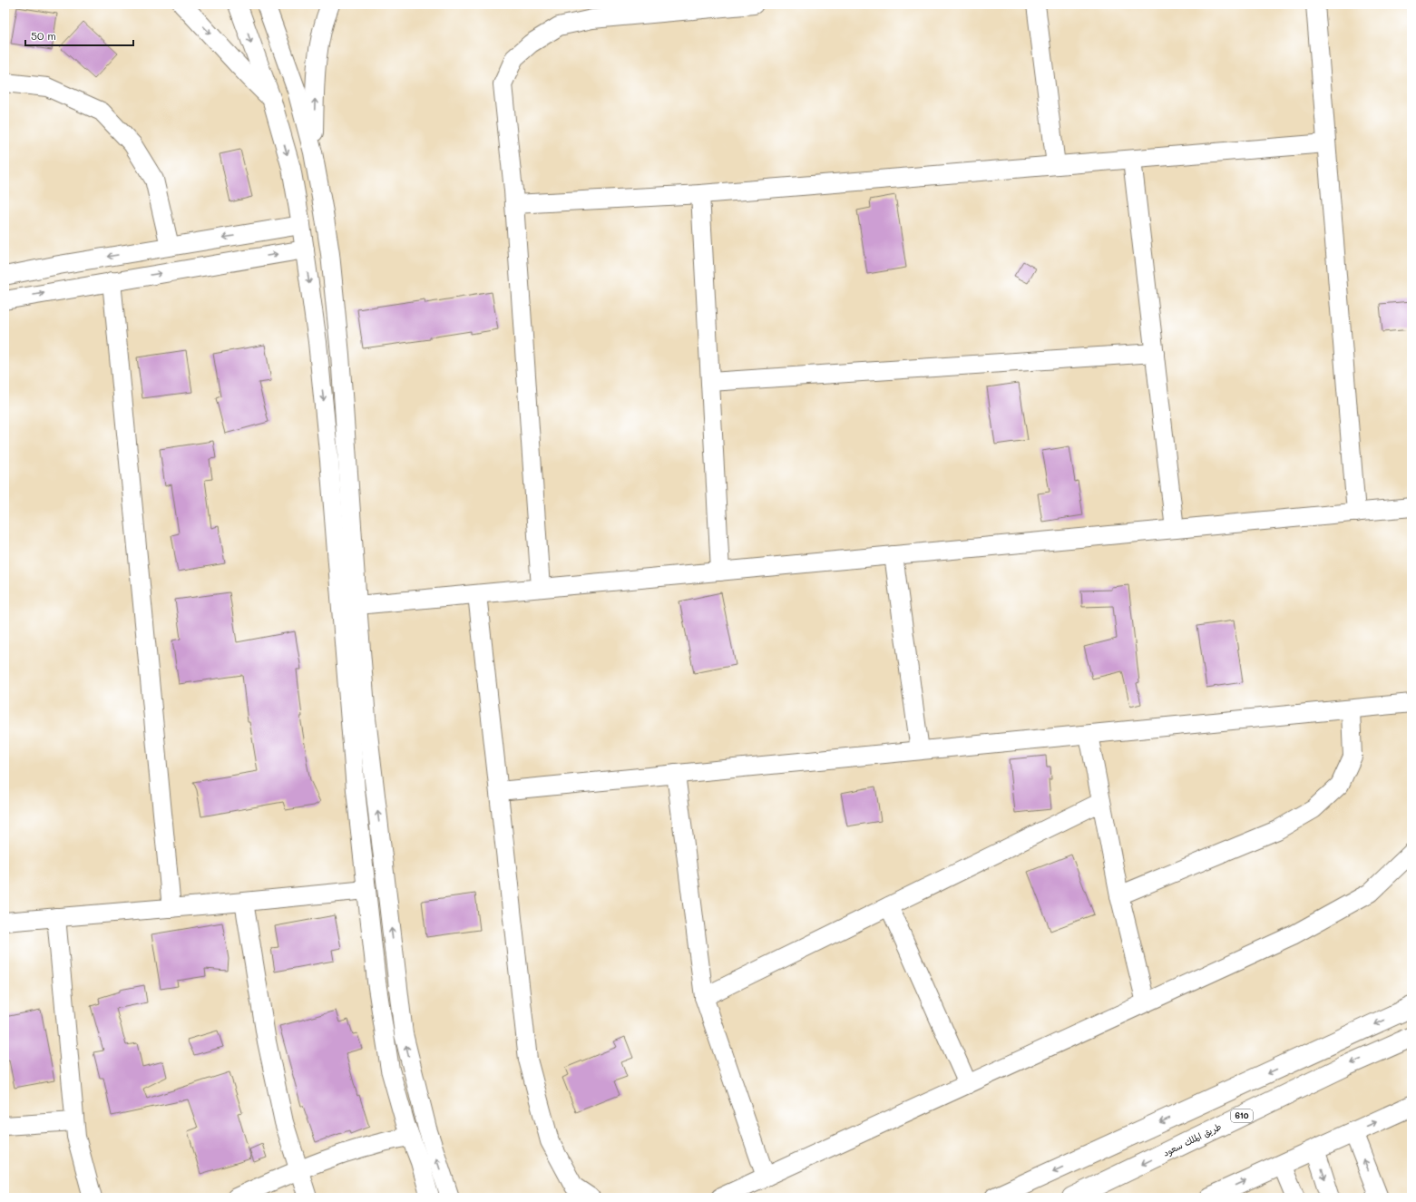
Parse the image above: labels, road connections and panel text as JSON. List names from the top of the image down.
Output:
{
  "streets": {
    "main road": ["610", "طريق الملك سعود"]
  },
  "scale_bar": "50 m"
}
